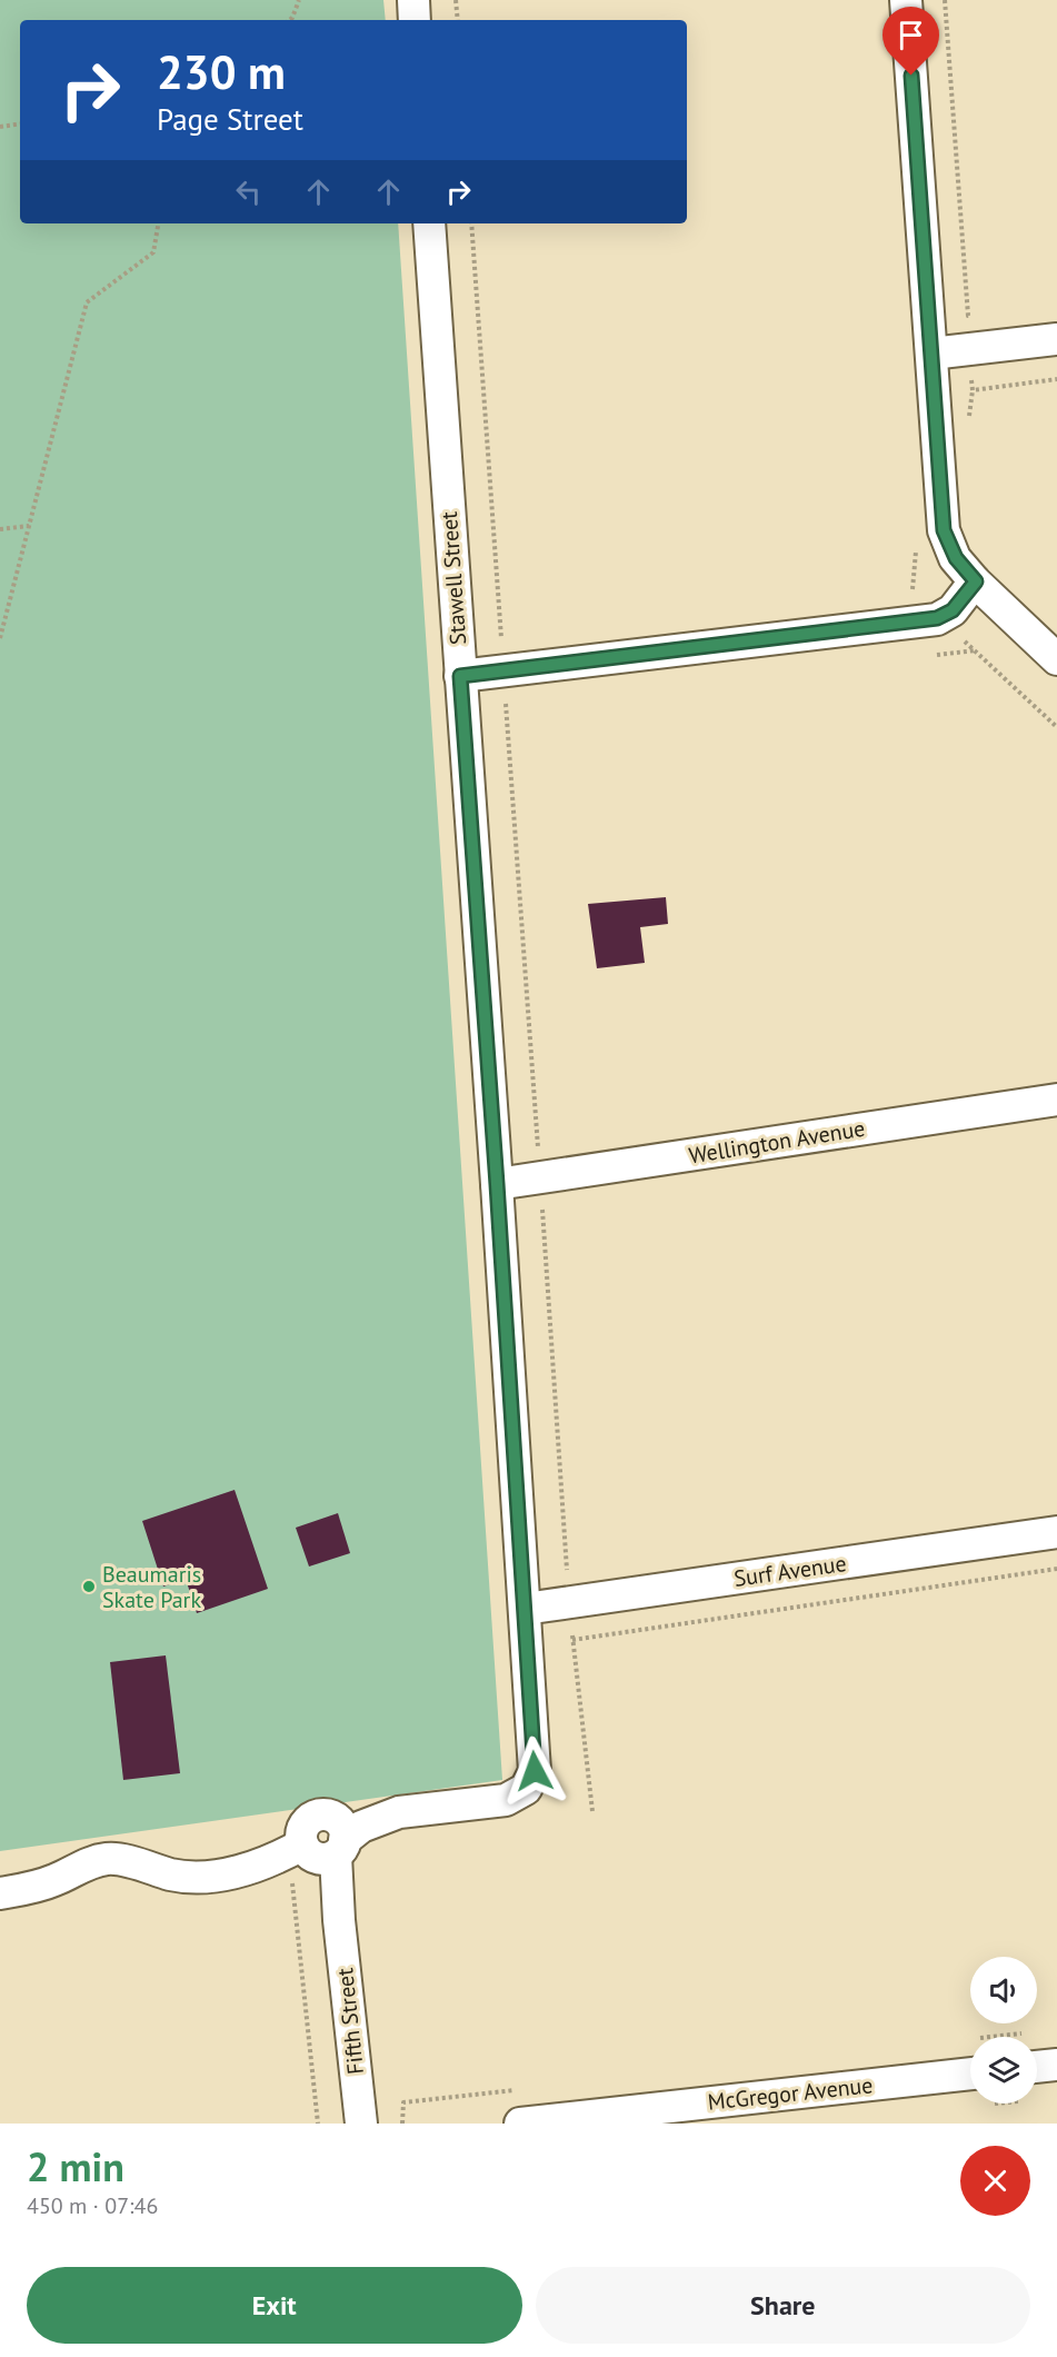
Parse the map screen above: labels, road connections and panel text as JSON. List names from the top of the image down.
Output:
{
  "streets": {
    "street": [
      "Stawell Street",
      "Wellington Avenue",
      "Surf Avenue",
      "Fifth Street",
      "McGregor Avenue"
    ]
  },
  "crossings": [
    ["Stawell Street", "Wellington Avenue"],
    ["Stawell Street", "Surf Avenue"],
    ["Stawell Street", "Fifth Street"]
  ],
  "places": ["Beaumaris Skate Park"],
  "page": {
    "turn": ["230 m", "Page Street"],
    "heading": ["2 min", "450 m · 07:46"],
    "buttons": ["Exit", "Share"]
  }
}
